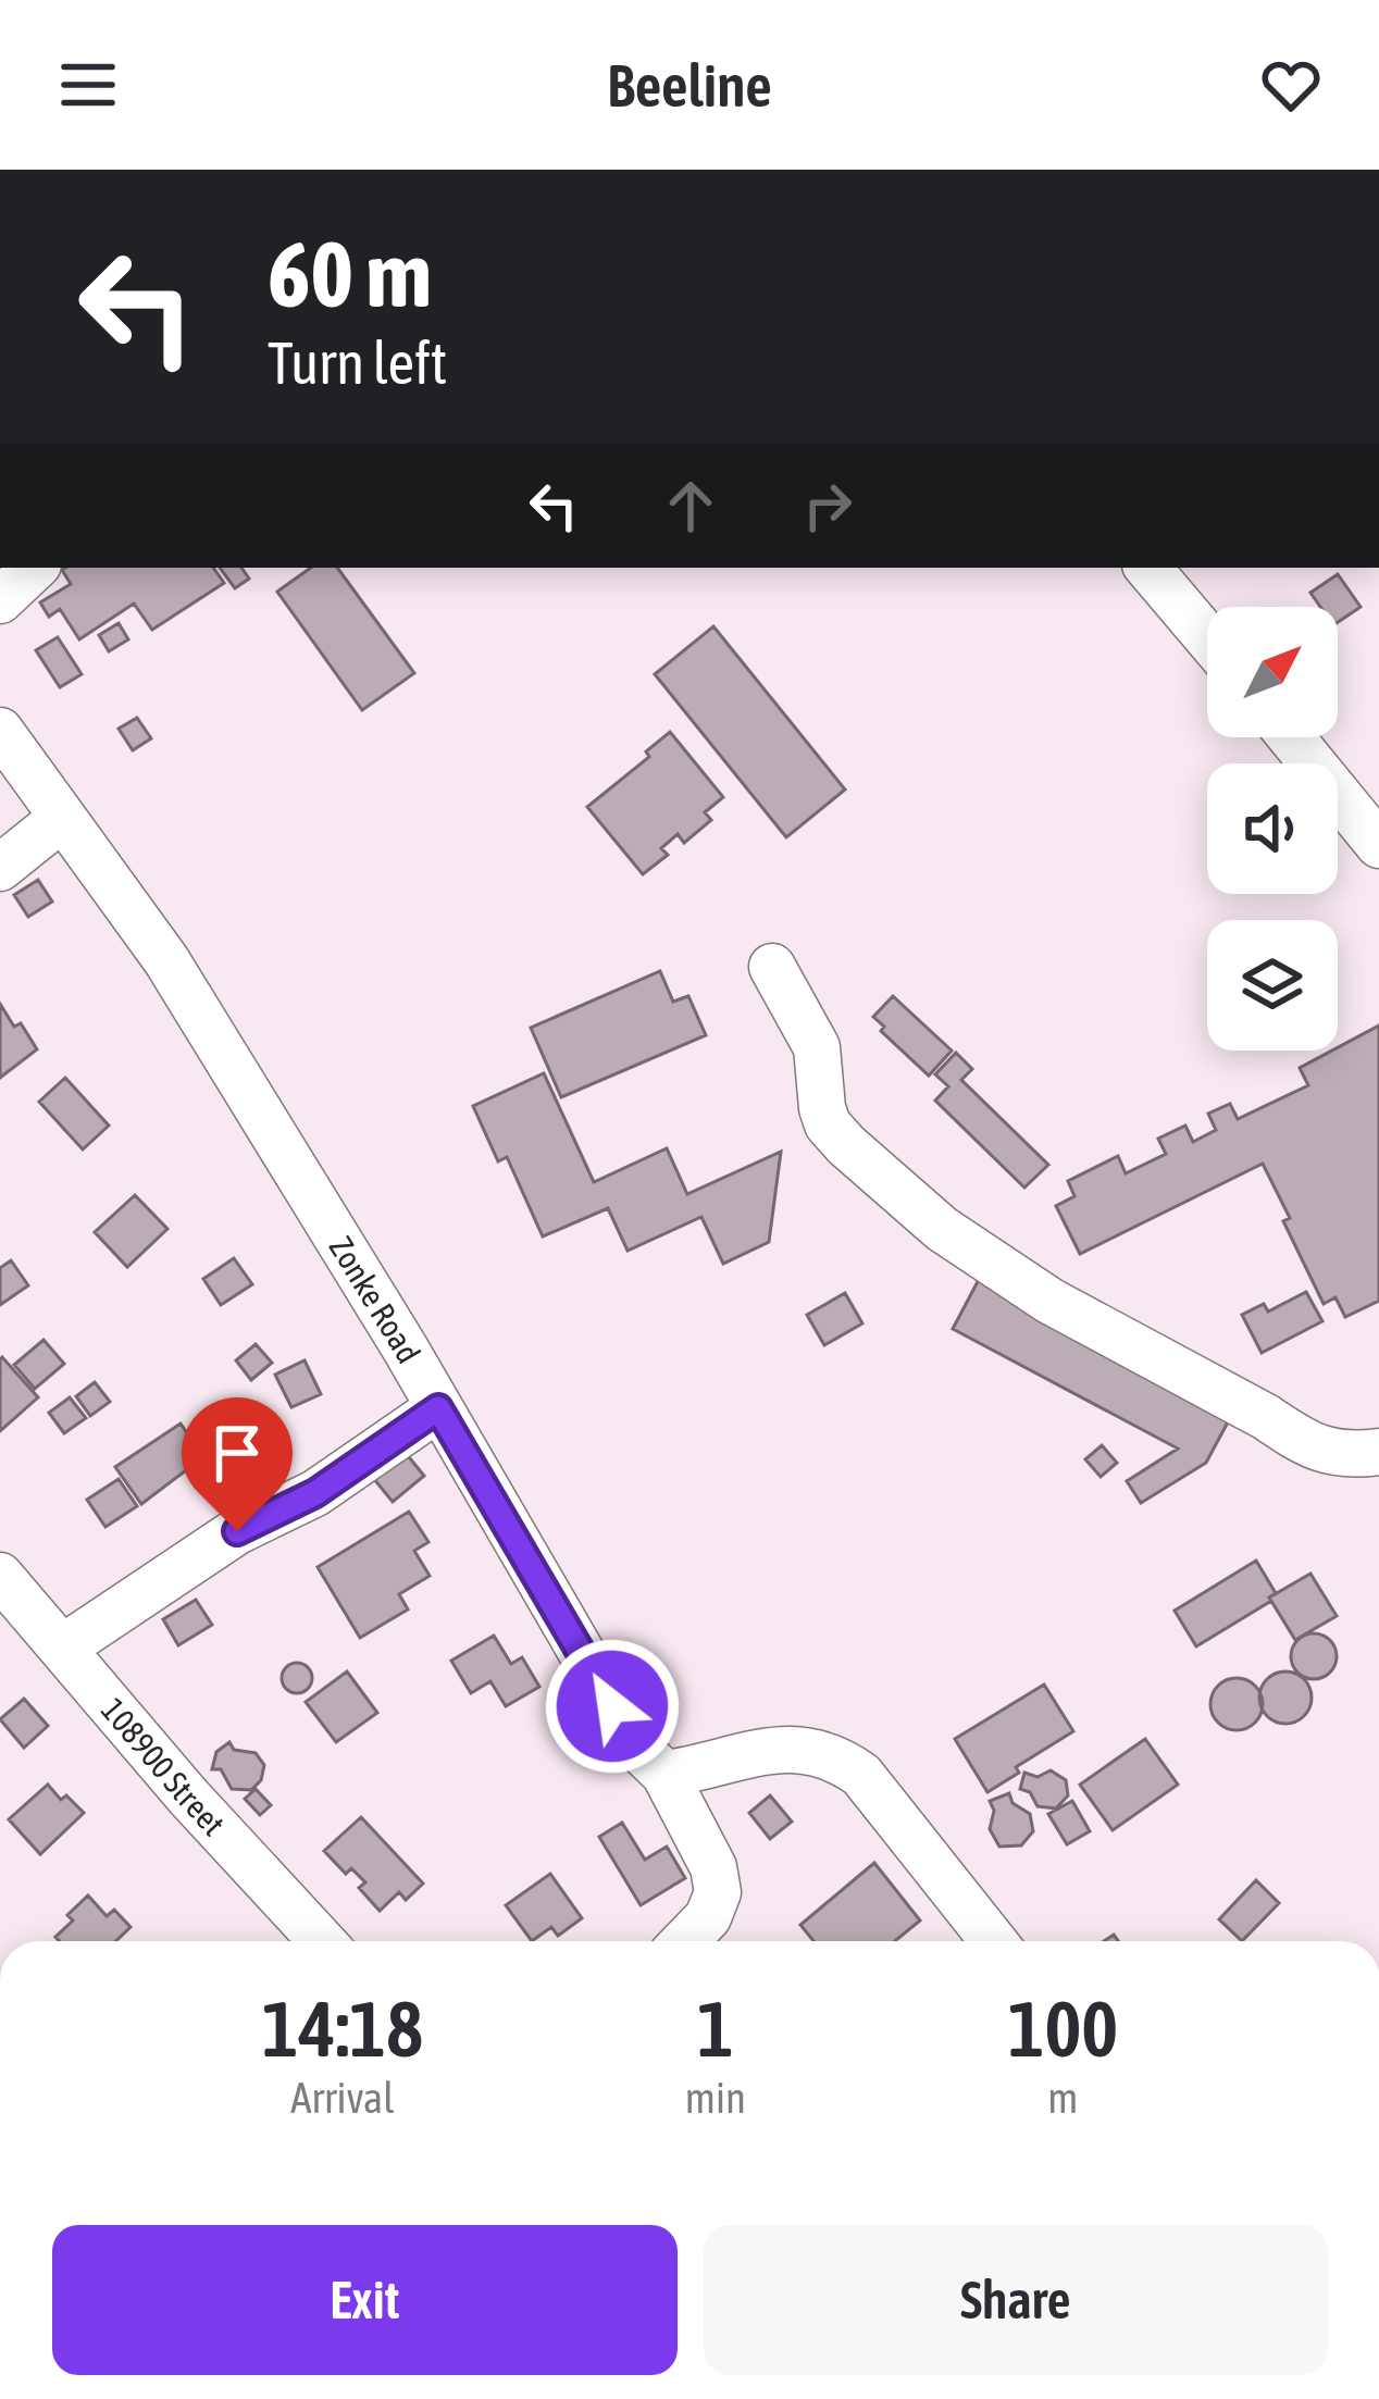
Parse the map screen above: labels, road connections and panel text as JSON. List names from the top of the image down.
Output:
{
  "streets": {
    "street": ["Zonke Road", "108900 Street"]
  },
  "north": "top right",
  "page": {
    "header": "Beeline",
    "turn": ["60 m", "Turn left"],
    "eta": [
      "14:18",
      "Arrival",
      "1",
      "min",
      "100",
      "m"
    ],
    "buttons": ["Exit", "Share"]
  }
}
